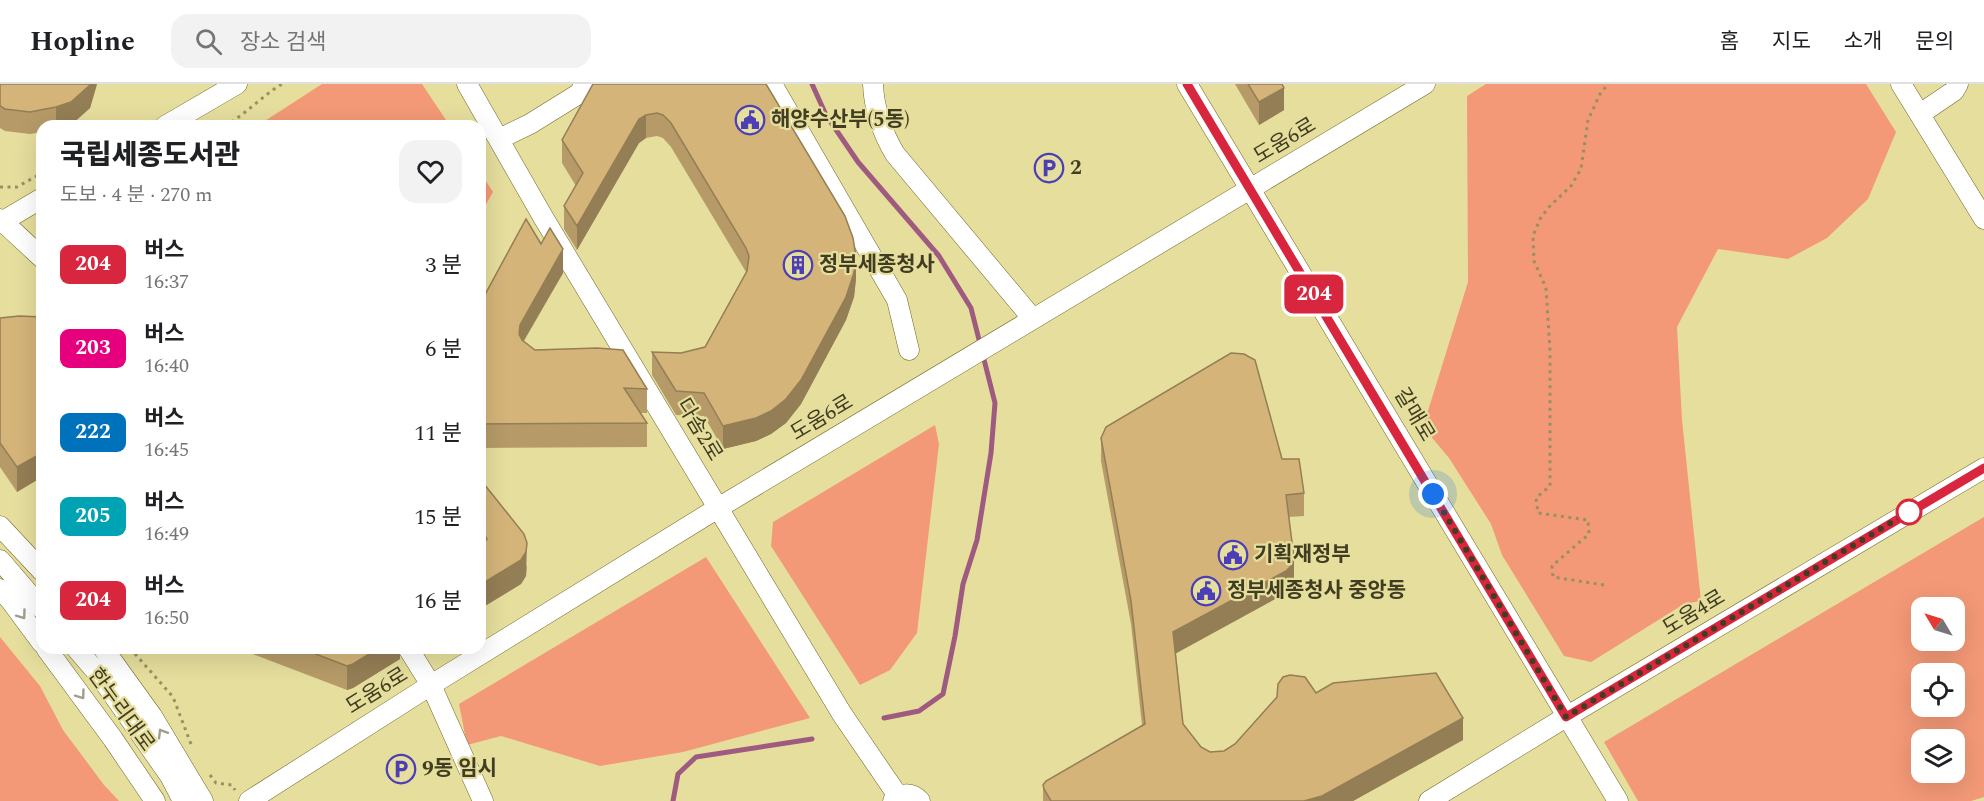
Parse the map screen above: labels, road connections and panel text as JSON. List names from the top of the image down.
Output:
{
  "streets": {
    "street": [
      "도움6로",
      "갈매로",
      "다솜2로",
      "도움4로",
      "한누리대로"
    ]
  },
  "crossings": [
    ["도움6로", "갈매로"],
    ["도움6로", "다솜2로"],
    ["갈매로", "도움4로"]
  ],
  "places": {
    "public building": ["해양수산부(5동)", "기획재정부", "정부세종청사 중앙동"],
    "parking": ["2", "9동 임시"],
    "building": ["정부세종청사"]
  },
  "lines": ["bus line 204"],
  "north": "top left",
  "page": {
    "header": "Hopline",
    "search": "장소 검색",
    "nav": [
      "홈",
      "지도",
      "소개",
      "문의"
    ],
    "on_map": "204",
    "heading": ["국립세종도서관", "도보 · 4 분 · 270 m"],
    "list": [
      {
        "mark": "204",
        "name": "버스",
        "note": "16:37",
        "value": "3 분"
      },
      {
        "mark": "203",
        "name": "버스",
        "note": "16:40",
        "value": "6 분"
      },
      {
        "mark": "222",
        "name": "버스",
        "note": "16:45",
        "value": "11 분"
      },
      {
        "mark": "205",
        "name": "버스",
        "note": "16:49",
        "value": "15 분"
      },
      {
        "mark": "204",
        "name": "버스",
        "note": "16:50",
        "value": "16 분"
      }
    ]
  }
}
